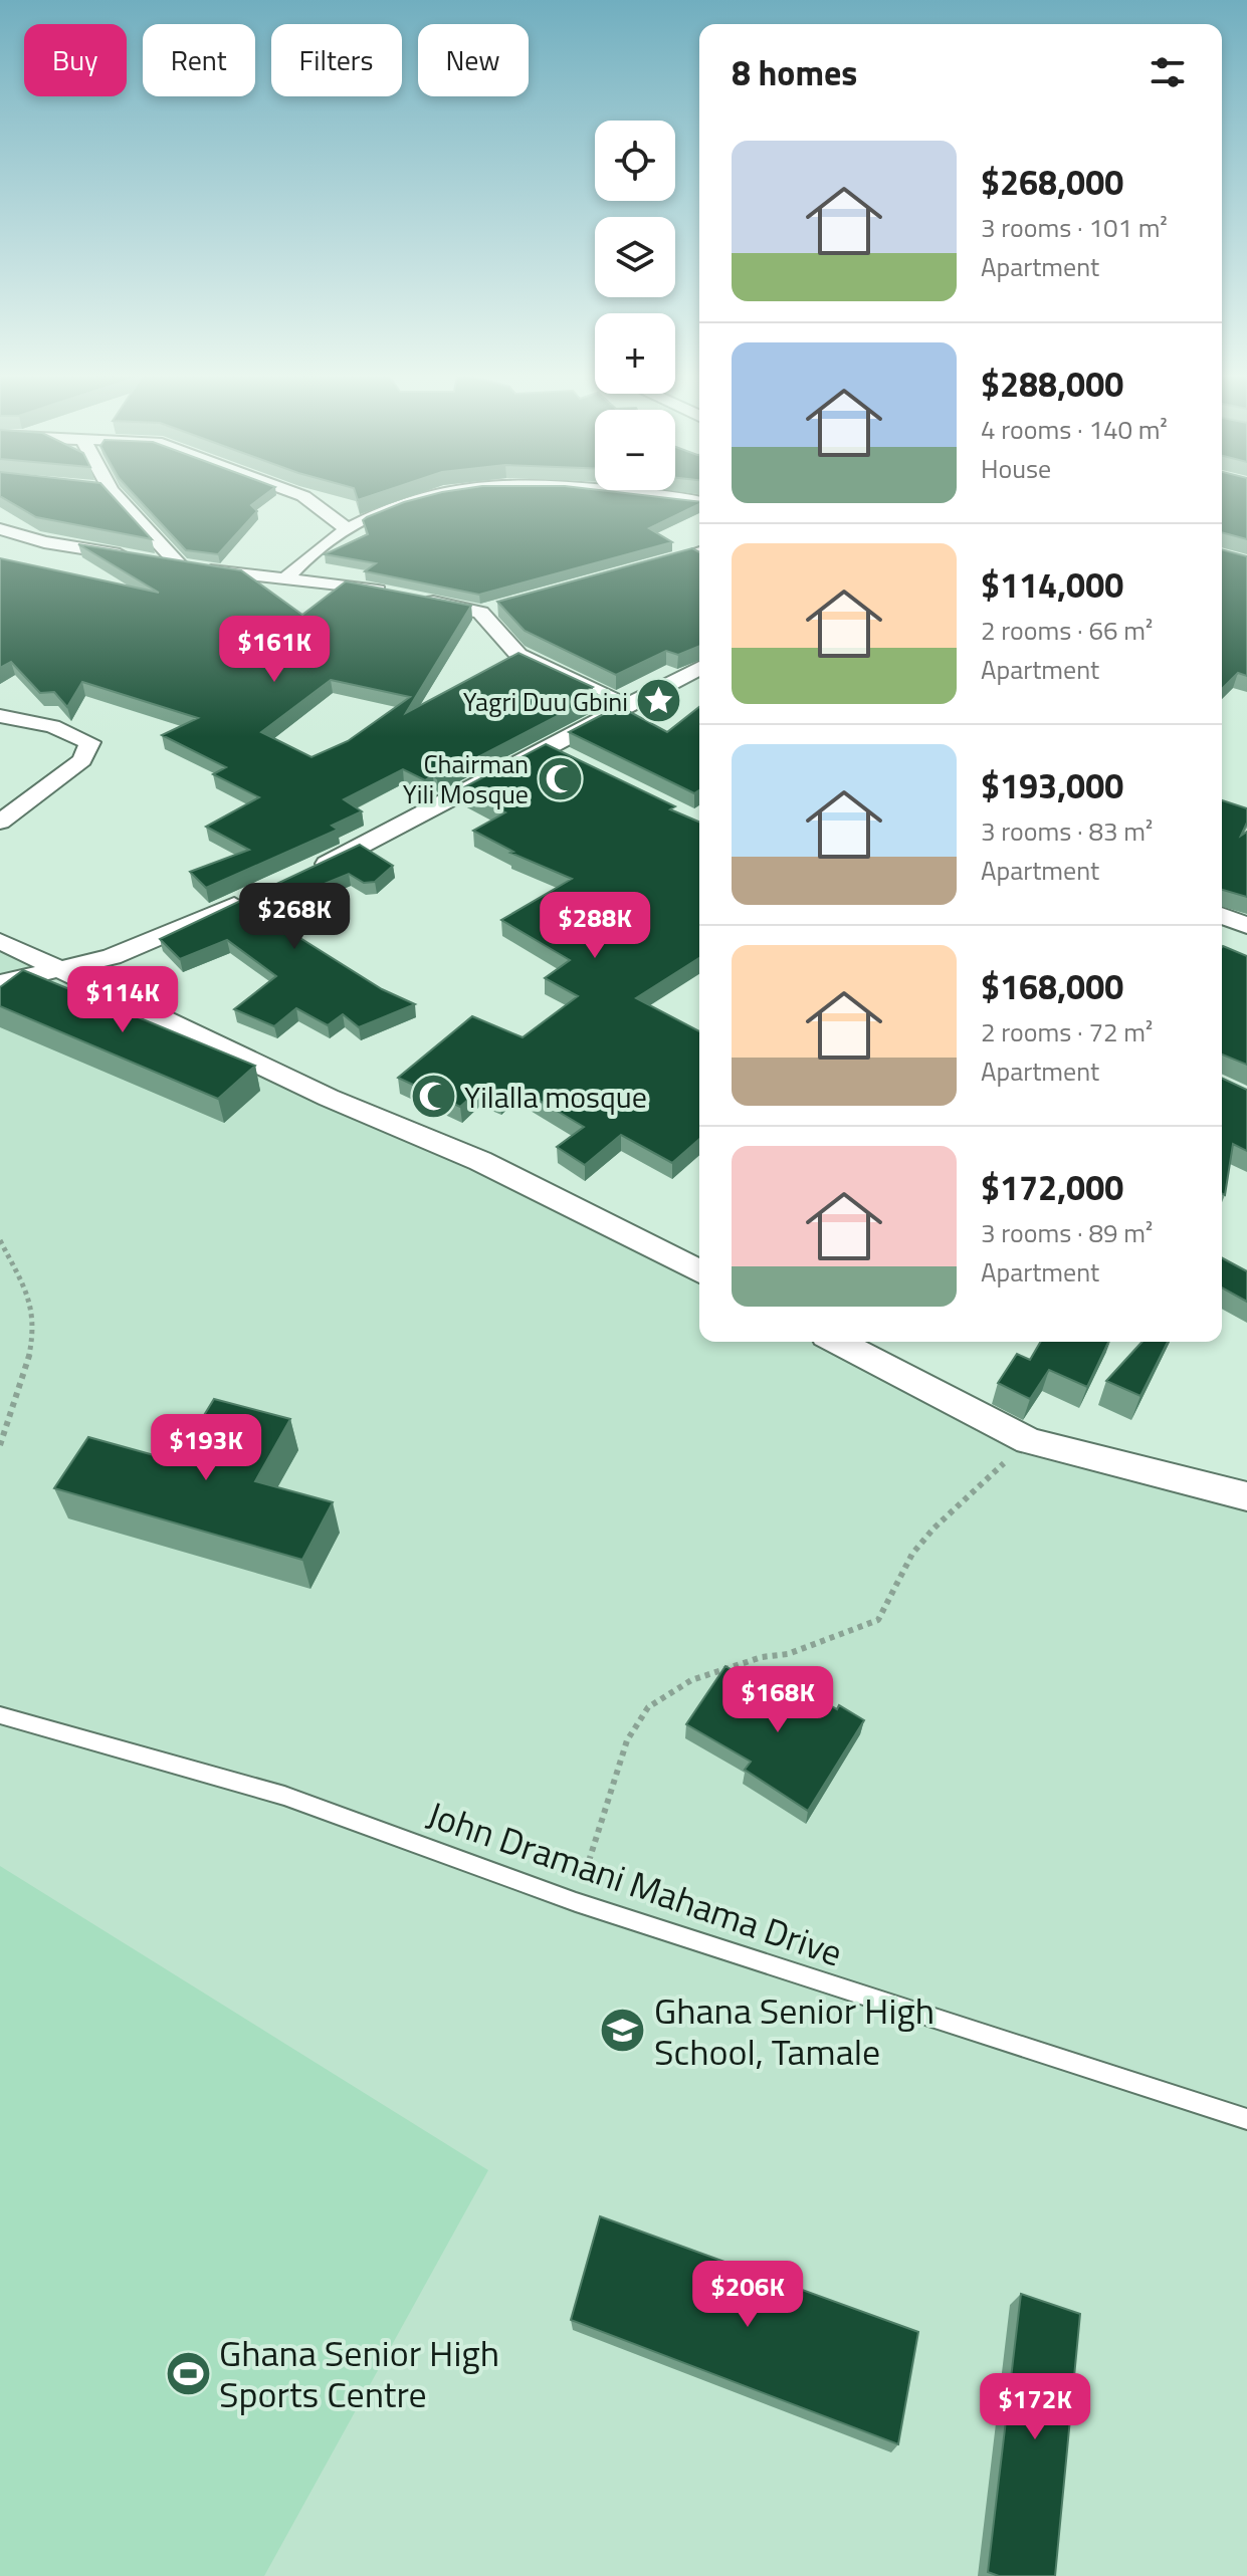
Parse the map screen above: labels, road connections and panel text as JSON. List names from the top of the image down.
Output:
{
  "streets": {
    "lane": ["John Dramani Mahama Drive"]
  },
  "places": {
    "place": ["Yagri Duu Gbini"],
    "mosque": ["Chairman Yili Mosque", "Yilalla mosque"],
    "school or university": ["Ghana Senior High School, Tamale"],
    "sports": ["Ghana Senior High Sports Centre"]
  },
  "page": {
    "chip": [
      "Buy",
      "Rent",
      "Filters",
      "New"
    ],
    "heading": "8 homes",
    "map_buttons": ["+", "−"],
    "list": [
      {
        "name": "$268,000",
        "note": "3 rooms · 101 m² · Apartment"
      },
      {
        "name": "$288,000",
        "note": "4 rooms · 140 m² · House"
      },
      {
        "name": "$114,000",
        "note": "2 rooms · 66 m² · Apartment"
      },
      {
        "name": "$193,000",
        "note": "3 rooms · 83 m² · Apartment"
      },
      {
        "name": "$168,000",
        "note": "2 rooms · 72 m² · Apartment"
      },
      {
        "name": "$172,000",
        "note": "3 rooms · 89 m² · Apartment"
      }
    ],
    "price": [
      "$161K",
      "$268K",
      "$288K",
      "$114K",
      "$193K",
      "$168K",
      "$206K",
      "$172K"
    ]
  }
}
